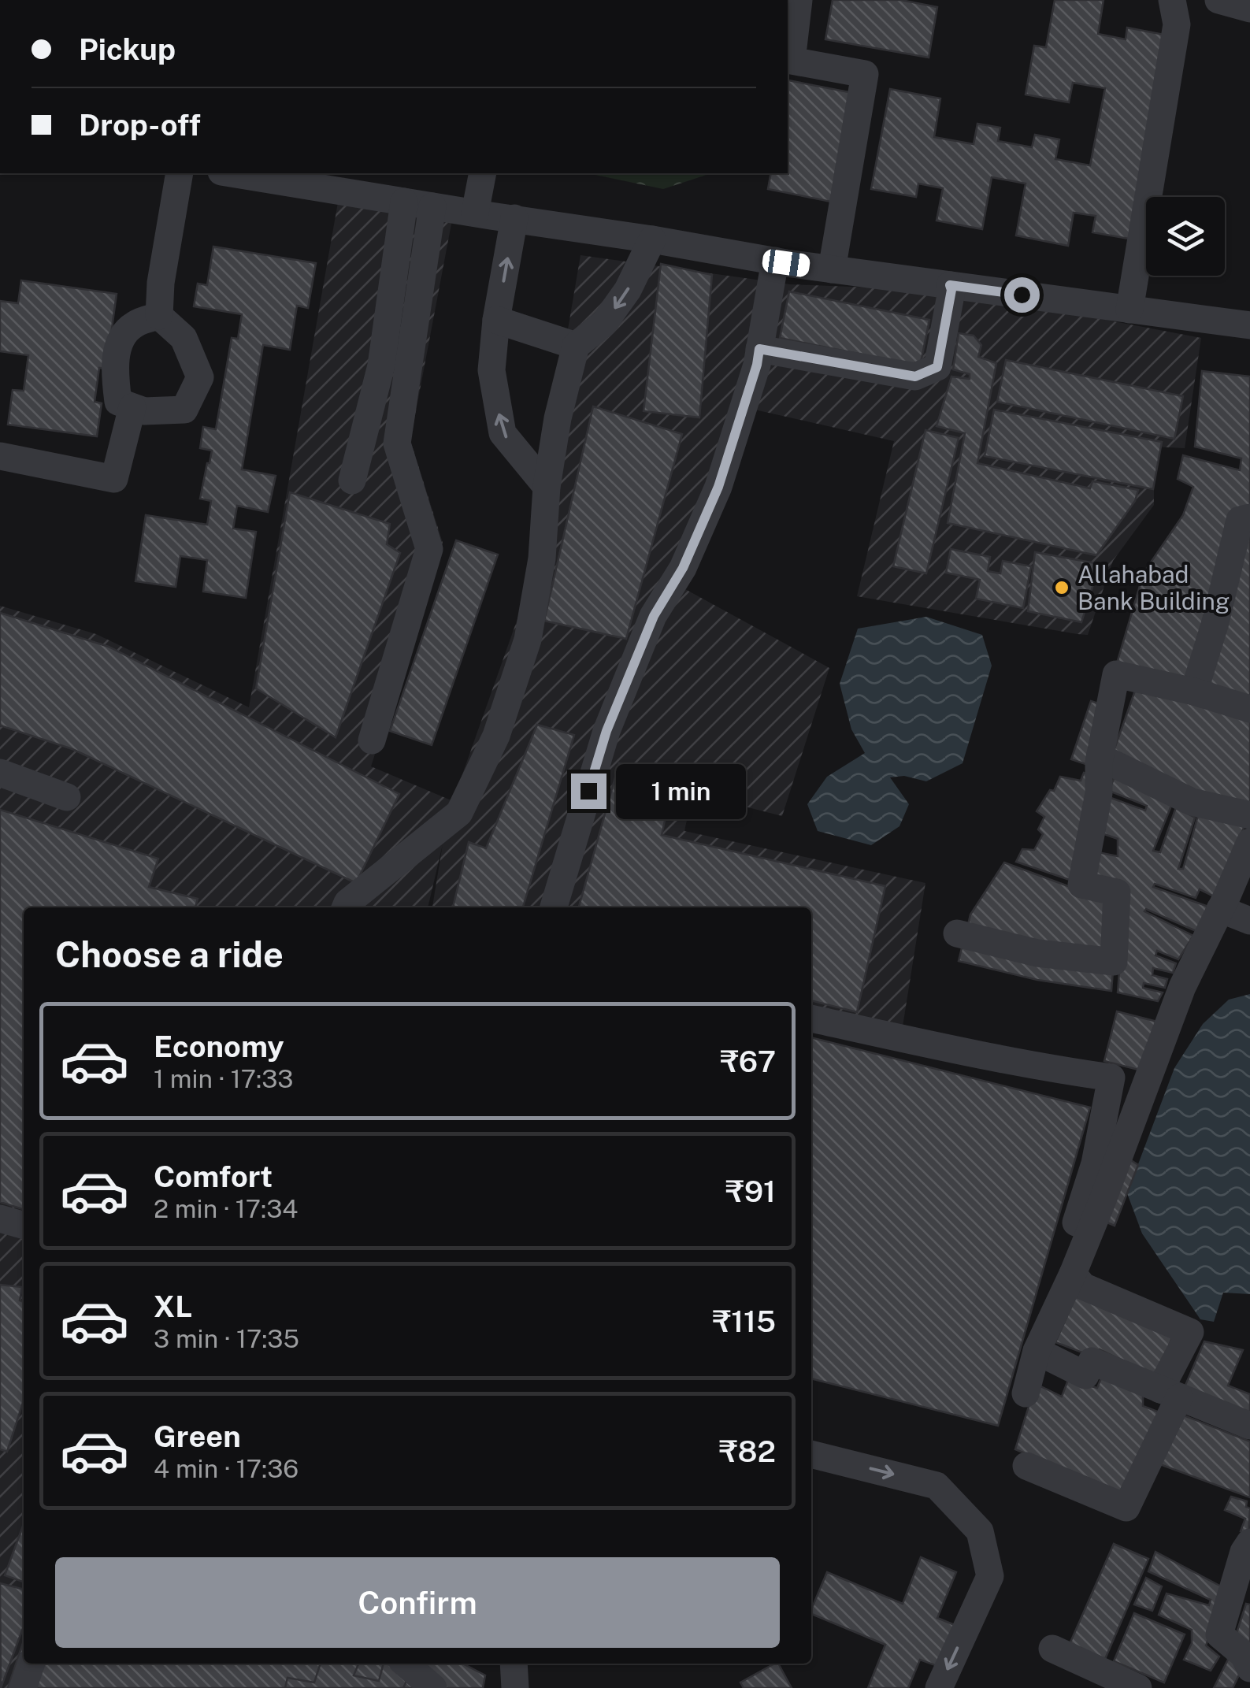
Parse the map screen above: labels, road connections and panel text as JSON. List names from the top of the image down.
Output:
{
  "places": ["Allahabad Bank Building"],
  "page": {
    "banner": ["Pickup", "Drop-off"],
    "bubble": "1 min",
    "heading": "Choose a ride",
    "list": [
      {
        "name": "Economy",
        "note": "1 min · 17:33",
        "value": "₹67"
      },
      {
        "name": "Comfort",
        "note": "2 min · 17:34",
        "value": "₹91"
      },
      {
        "name": "XL",
        "note": "3 min · 17:35",
        "value": "₹115"
      },
      {
        "name": "Green",
        "note": "4 min · 17:36",
        "value": "₹82"
      }
    ],
    "buttons": "Confirm"
  }
}
